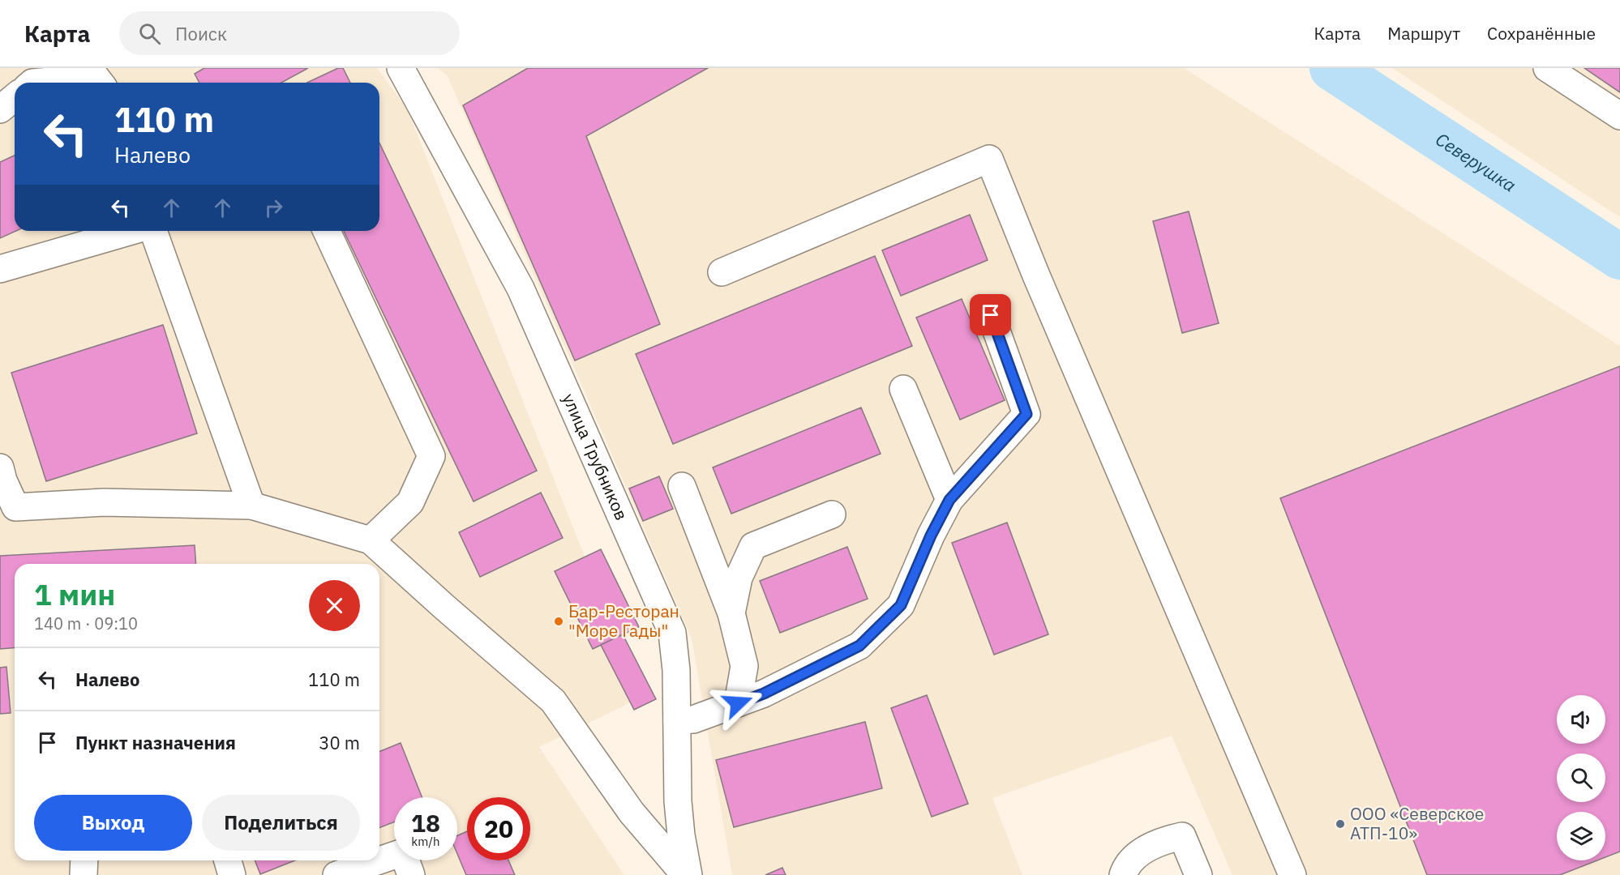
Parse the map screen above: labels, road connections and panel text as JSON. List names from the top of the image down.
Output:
{
  "streets": {
    "main road": ["улица Трубников"]
  },
  "water": ["Северушка"],
  "places": ["Бар-Ресторан \"Море Гады\"", "ООО «Северское АТП-10»"],
  "page": {
    "header": "Карта",
    "search": "Поиск",
    "nav": ["Карта", "Маршрут", "Сохранённые"],
    "turn": ["110 m", "Налево"],
    "heading": ["1 мин", "140 m · 09:10"],
    "list": [
      {
        "name": "Налево",
        "value": "110 m"
      },
      {
        "name": "Пункт назначения",
        "value": "30 m"
      }
    ],
    "buttons": ["Выход", "Поделиться"],
    "speed": "18 km/h",
    "limit": "20"
  }
}
